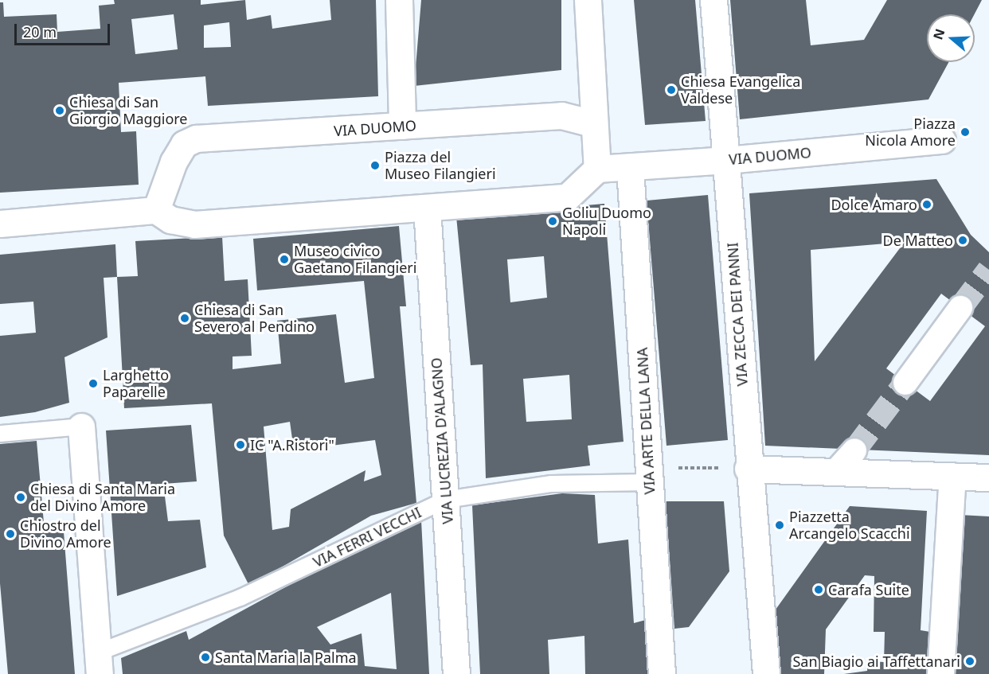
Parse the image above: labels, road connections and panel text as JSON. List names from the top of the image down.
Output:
{
  "streets": {
    "street": [
      "VIA DUOMO",
      "VIA ZECCA DEI PANNI",
      "VIA ARTE DELLA LANA",
      "VIA LUCREZIA D'ALAGNO"
    ],
    "lane": ["VIA FERRI VECCHI"]
  },
  "crossings": [
    ["VIA DUOMO", "VIA ZECCA DEI PANNI"],
    ["VIA DUOMO", "VIA ARTE DELLA LANA"],
    ["VIA ARTE DELLA LANA", "VIA FERRI VECCHI"],
    ["VIA LUCREZIA D'ALAGNO", "VIA FERRI VECCHI"]
  ],
  "places": [
    "Chiesa Evangelica Valdese",
    "Chiesa di San Giorgio Maggiore",
    "Piazza Nicola Amore",
    "Piazza del Museo Filangieri",
    "Dolce Amaro",
    "Goliu Duomo Napoli",
    "De Matteo",
    "Museo civico Gaetano Filangieri",
    "Chiesa di San Severo al Pendino",
    "Larghetto Paparelle",
    "IC \"A.Ristori\"",
    "Chiesa di Santa Maria del Divino Amore",
    "Piazzetta Arcangelo Scacchi",
    "Chiostro del Divino Amore",
    "Carafa Suite",
    "Santa Maria la Palma",
    "San Biagio ai Taffettanari"
  ],
  "scale_bar": "20 m",
  "north": "left"
}
